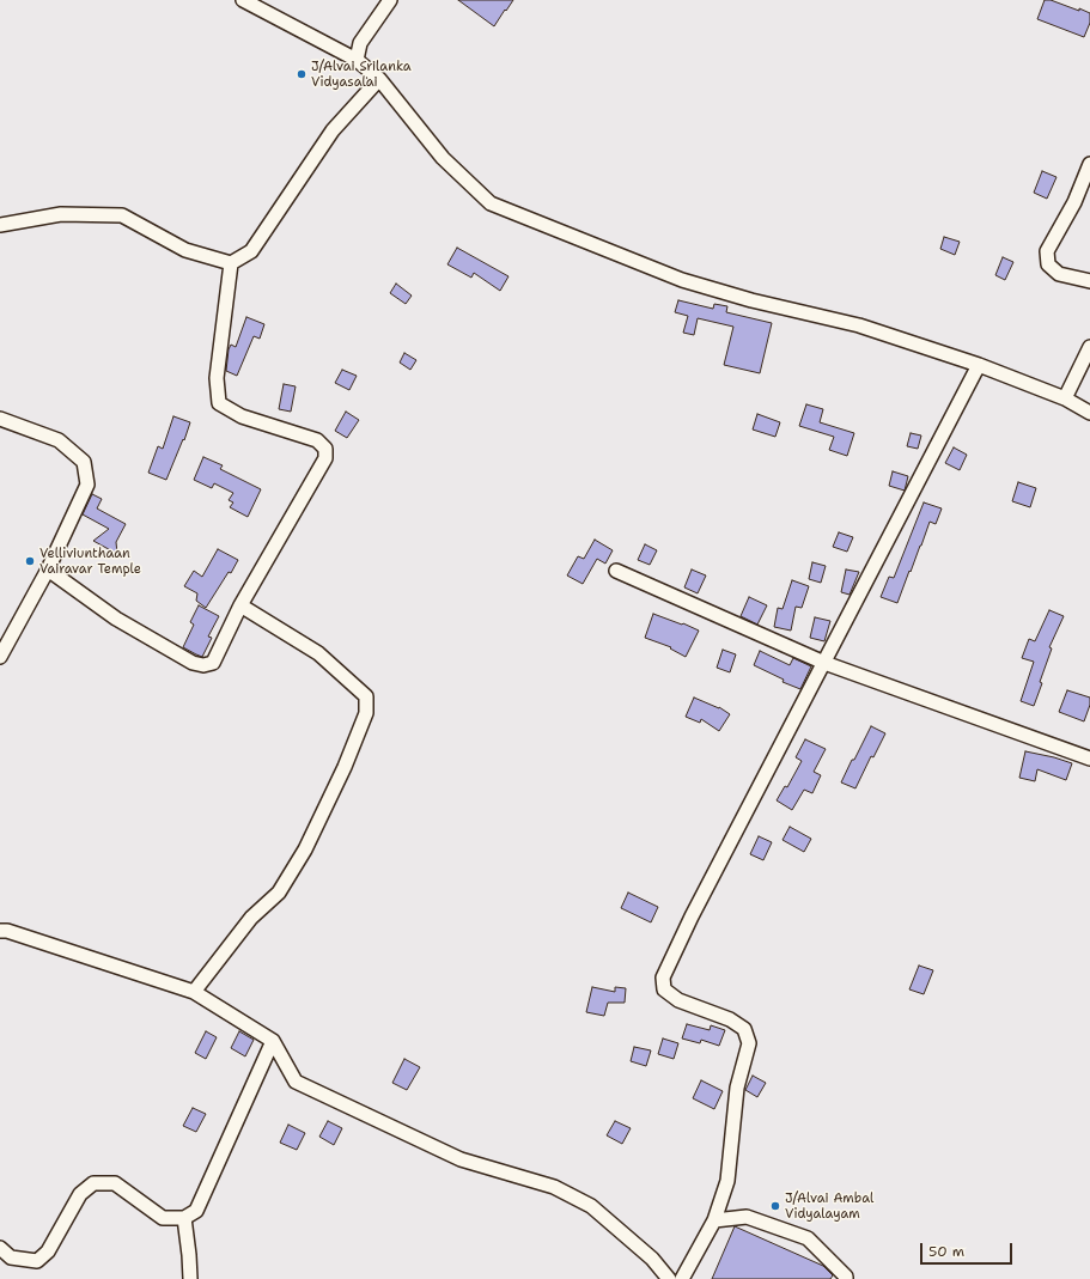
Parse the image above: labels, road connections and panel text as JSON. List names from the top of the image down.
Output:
{
  "places": ["J/Alvai Srilanka Vidyasalai", "Velliviunthaan Vairavar Temple", "J/Alvai Ambal Vidyalayam"],
  "scale_bar": "50 m"
}
